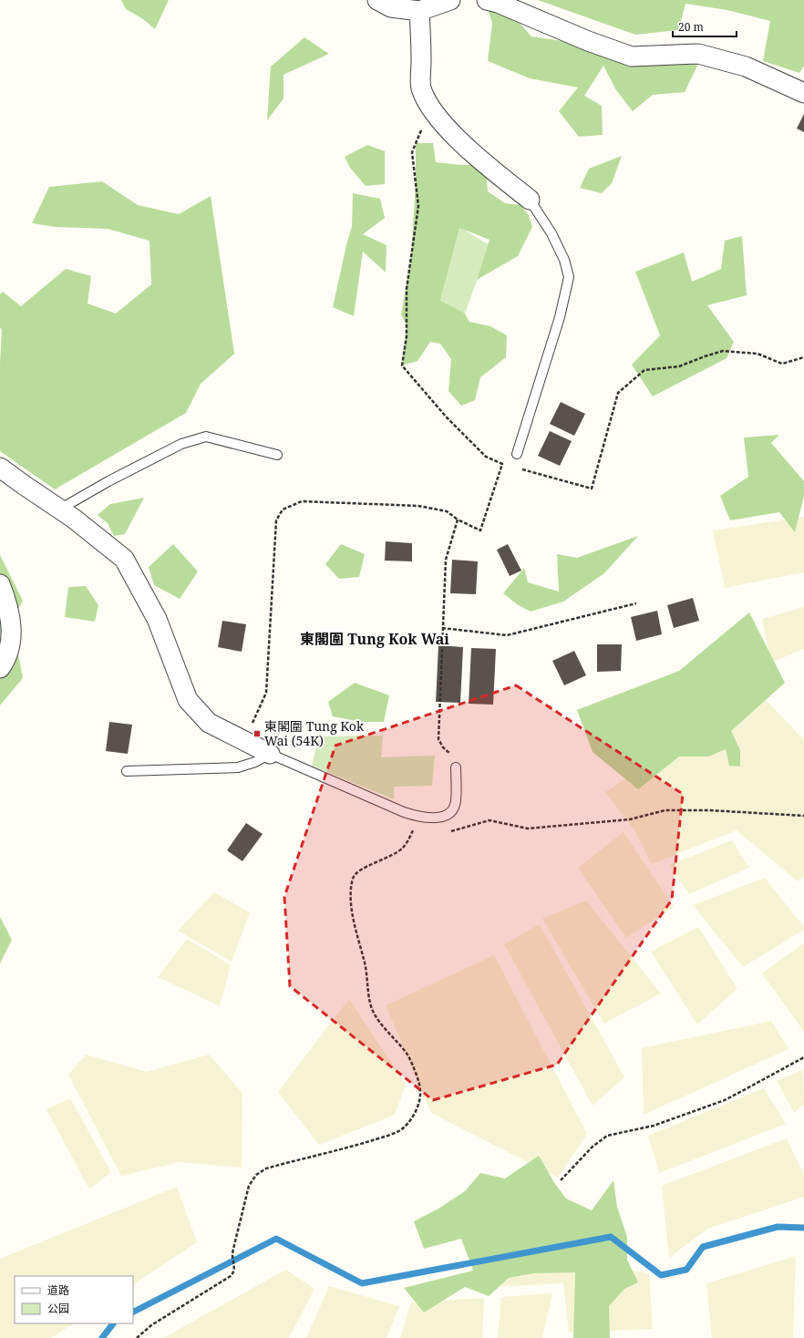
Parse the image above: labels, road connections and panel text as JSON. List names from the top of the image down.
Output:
{
  "districts": ["東閣圍 Tung Kok Wai"],
  "places": {
    "transit": ["東閣圍 Tung Kok Wai (54K)"]
  },
  "legend": ["道路", "公园"],
  "scale_bar": "20 m"
}
